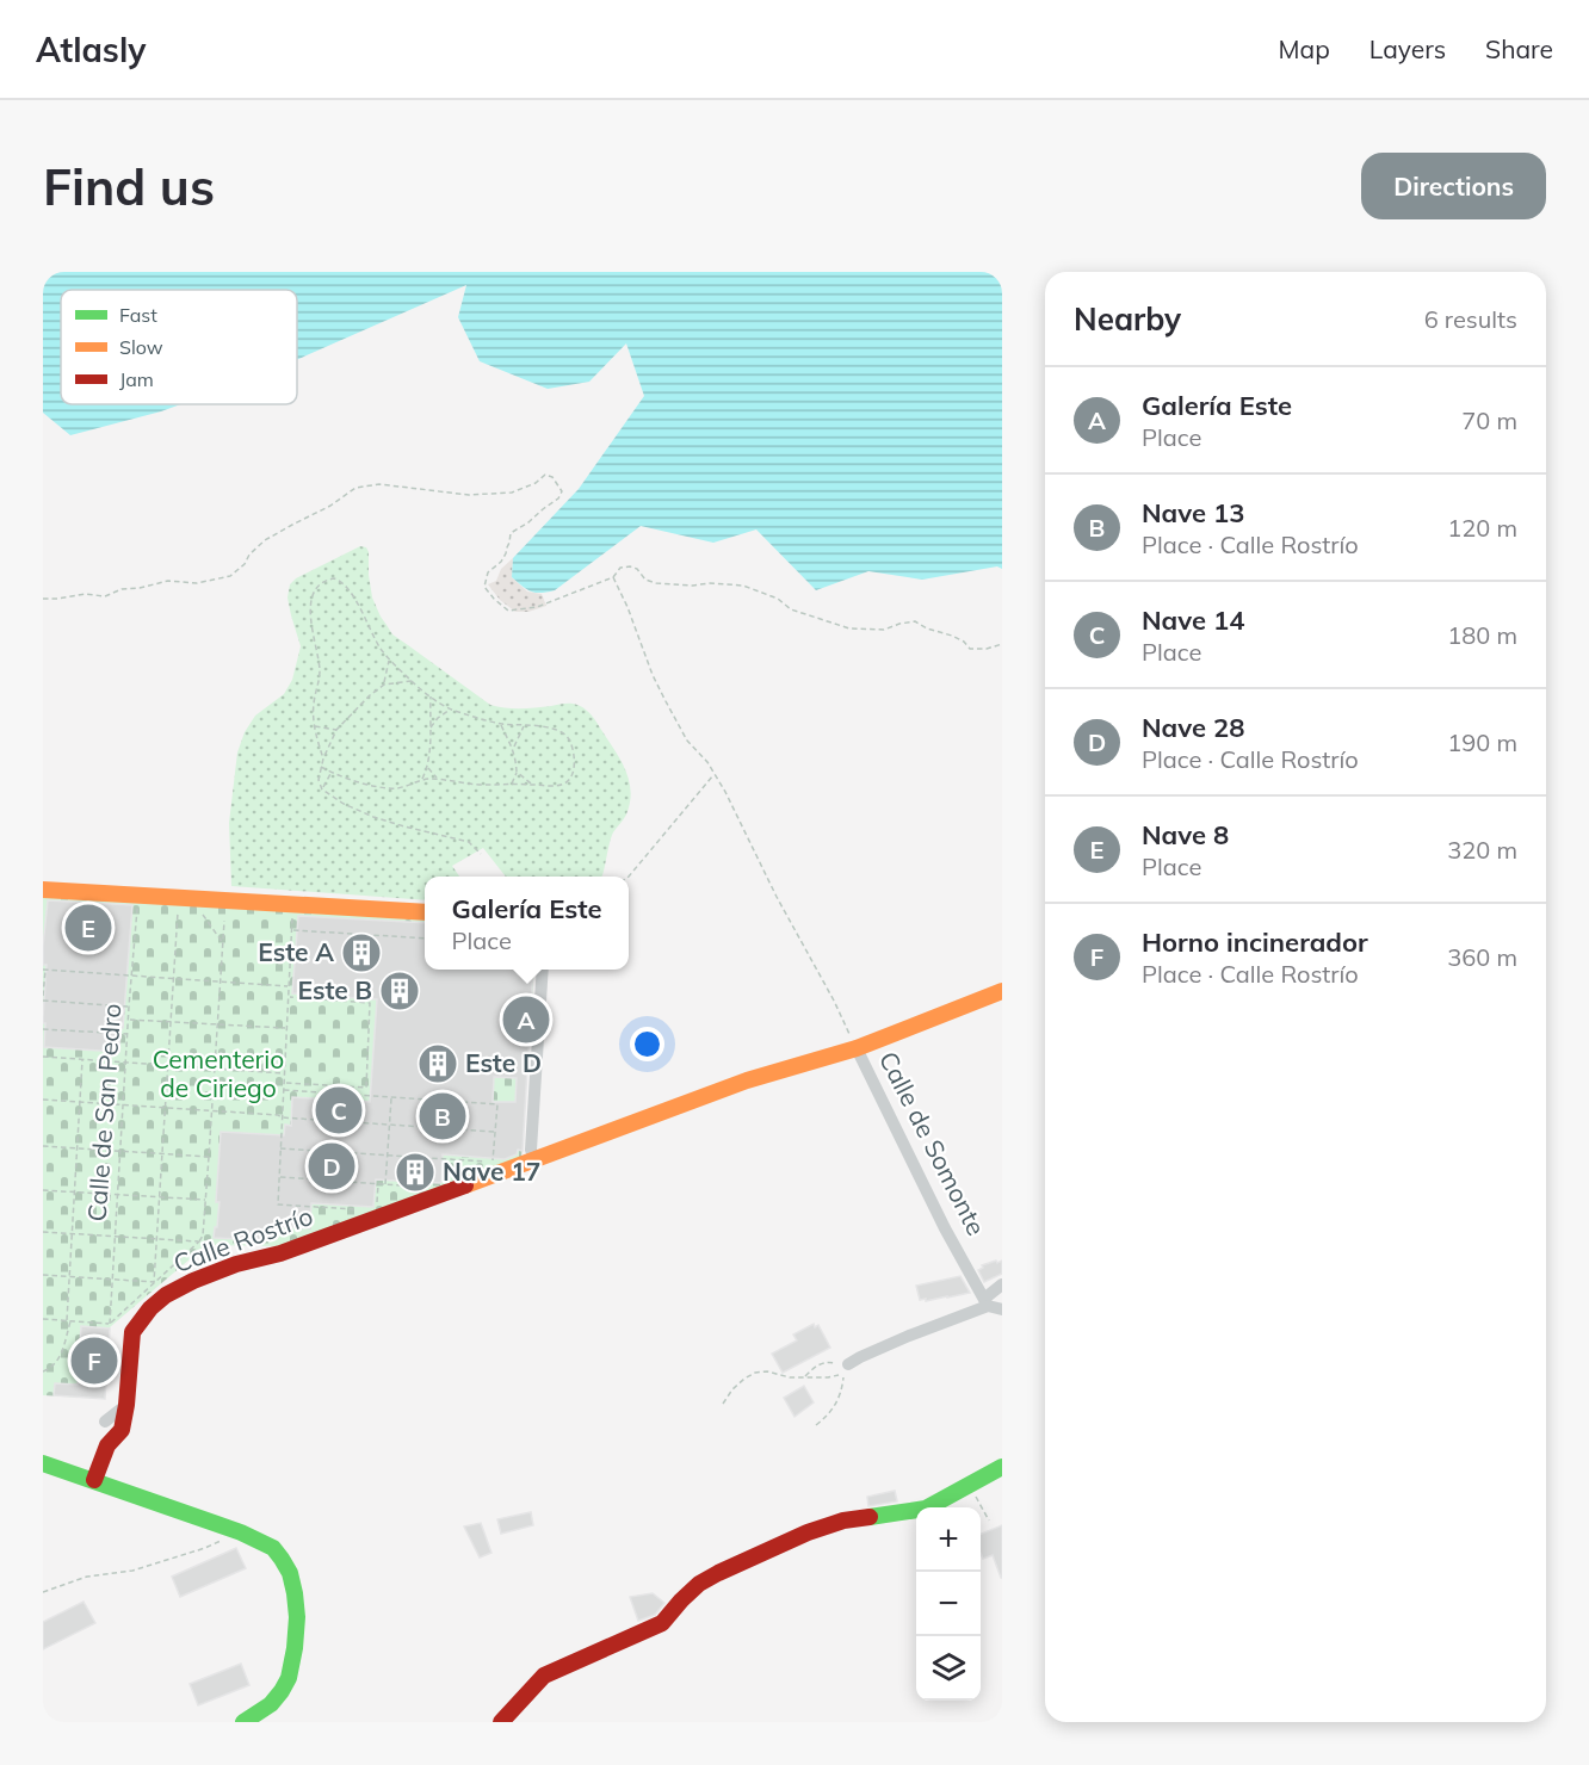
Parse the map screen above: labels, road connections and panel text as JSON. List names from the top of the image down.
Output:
{
  "streets": {
    "street": ["Calle de Somonte", "Calle Rostrío"],
    "path": ["Calle de San Pedro"]
  },
  "crossings": [
    ["Calle de Somonte", "Calle Rostrío"]
  ],
  "parks": ["Cementerio de Ciriego"],
  "places": {
    "building": [
      "Este A",
      "Este B",
      "Este D",
      "Nave 17"
    ]
  },
  "legend": ["Fast", "Slow", "Jam"],
  "page": {
    "header": "Atlasly",
    "nav": ["Map", "Layers", "Share"],
    "buttons": "Directions",
    "title": "Find us",
    "heading": ["Nearby", "6 results"],
    "list": [
      {
        "mark": "A",
        "name": "Galería Este",
        "note": "Place",
        "value": "70 m"
      },
      {
        "mark": "B",
        "name": "Nave 13",
        "note": "Place · Calle Rostrío",
        "value": "120 m"
      },
      {
        "mark": "C",
        "name": "Nave 14",
        "note": "Place",
        "value": "180 m"
      },
      {
        "mark": "D",
        "name": "Nave 28",
        "note": "Place · Calle Rostrío",
        "value": "190 m"
      },
      {
        "mark": "E",
        "name": "Nave 8",
        "note": "Place",
        "value": "320 m"
      },
      {
        "mark": "F",
        "name": "Horno incinerador",
        "note": "Place · Calle Rostrío",
        "value": "360 m"
      }
    ],
    "popup": ["Galería Este", "Place"],
    "pins": [
      "E",
      "A",
      "C",
      "B",
      "D",
      "F"
    ],
    "map_buttons": ["+", "−"]
  }
}
